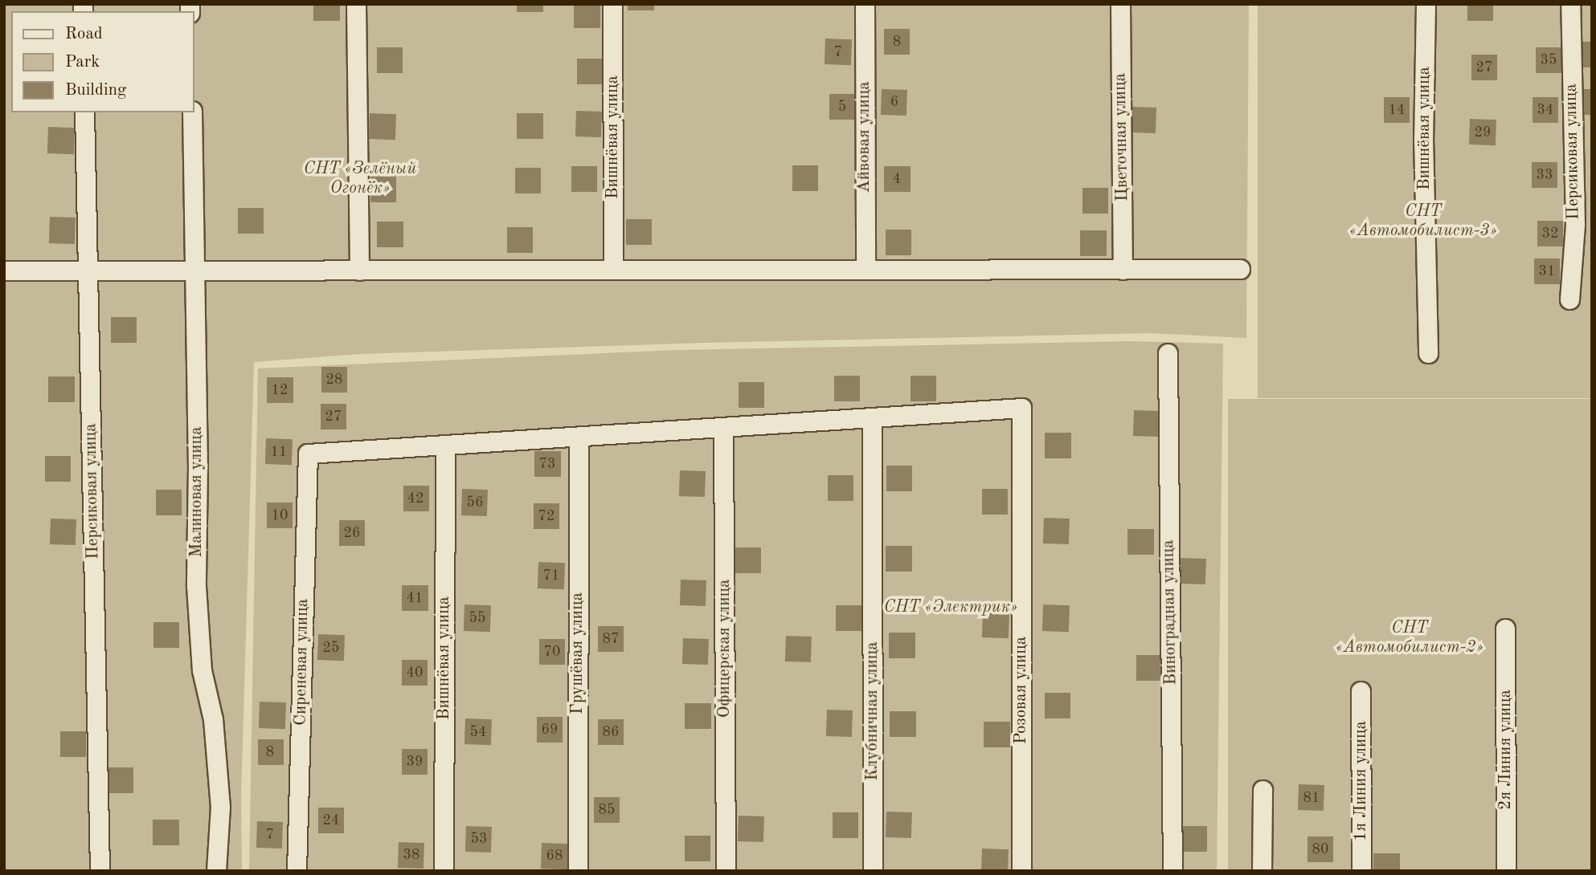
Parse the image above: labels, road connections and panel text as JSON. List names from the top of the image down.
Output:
{
  "streets": {
    "street": [
      "Вишнёвая улица",
      "Айвовая улица",
      "Цветочная улица",
      "Персиковая улица",
      "Малиновая улица",
      "Виноградная улица",
      "Офицерская улица",
      "Грушёвая улица",
      "Сиреневая улица",
      "Розовая улица",
      "Клубничная улица",
      "2я Линия улица",
      "1я Линия улица"
    ]
  },
  "crossings": [
    ["Вишнёвая улица", "Сиреневая улица"],
    ["Розовая улица", "Клубничная улица"]
  ],
  "parks": [
    "СНТ «Зелёный Огонёк»",
    "СНТ «Автомобилист-3»",
    "СНТ «Электрик»",
    "СНТ «Автомобилист-2»"
  ],
  "house_numbers": [
    "8",
    "7",
    "35",
    "27",
    "6",
    "5",
    "14",
    "34",
    "29",
    "33",
    "4",
    "32",
    "31",
    "28",
    "12",
    "27",
    "11",
    "73",
    "42",
    "56",
    "10",
    "72",
    "26",
    "71",
    "41",
    "55",
    "87",
    "25",
    "70",
    "40",
    "69",
    "54",
    "86",
    "8",
    "39",
    "81",
    "85",
    "24",
    "7",
    "53",
    "80",
    "38",
    "68"
  ],
  "legend": ["Road", "Park", "Building"]
}
